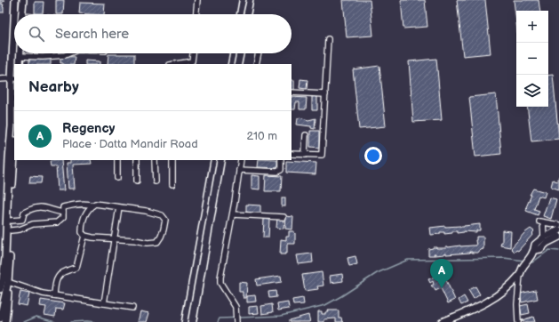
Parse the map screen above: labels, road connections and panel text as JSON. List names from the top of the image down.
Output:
{
  "page": {
    "map_buttons": ["+", "−"],
    "search": "Search here",
    "heading": "Nearby",
    "list": [
      {
        "mark": "A",
        "name": "Regency",
        "note": "Place · Datta Mandir Road",
        "value": "210 m"
      }
    ],
    "pins": "A"
  }
}
